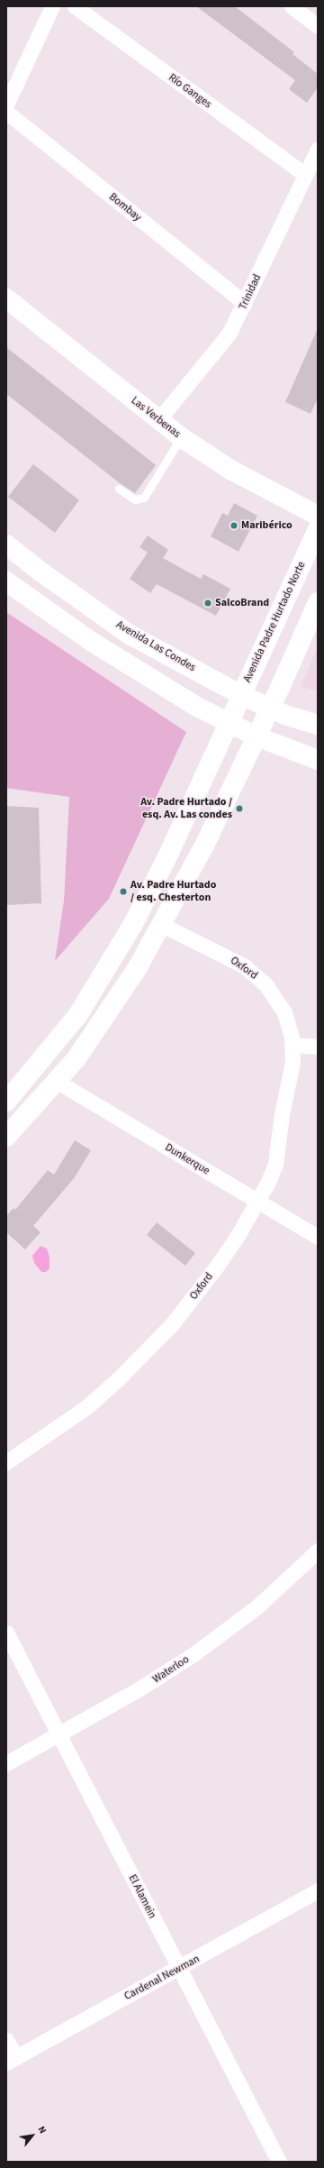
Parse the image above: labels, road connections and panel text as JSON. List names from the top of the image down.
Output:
{
  "streets": {
    "main road": ["Las Verbenas", "Avenida Padre Hurtado Norte", "Avenida Las Condes"],
    "street": [
      "Río Ganges",
      "Bombay",
      "Trinidad",
      "Oxford",
      "Dunkerque",
      "Waterloo",
      "El Alamein",
      "Cardenal Newman"
    ]
  },
  "crossings": [
    ["Río Ganges", "Trinidad"],
    ["Bombay", "Trinidad"],
    ["Trinidad", "Las Verbenas"],
    ["Avenida Padre Hurtado Norte", "Avenida Las Condes"],
    ["Oxford", "Dunkerque"],
    ["Waterloo", "El Alamein"],
    ["El Alamein", "Cardenal Newman"]
  ],
  "places": [
    "Maribérico",
    "SalcoBrand",
    "Av. Padre Hurtado / esq. Av. Las condes",
    "Av. Padre Hurtado / esq. Chesterton"
  ],
  "north": "top right"
}
